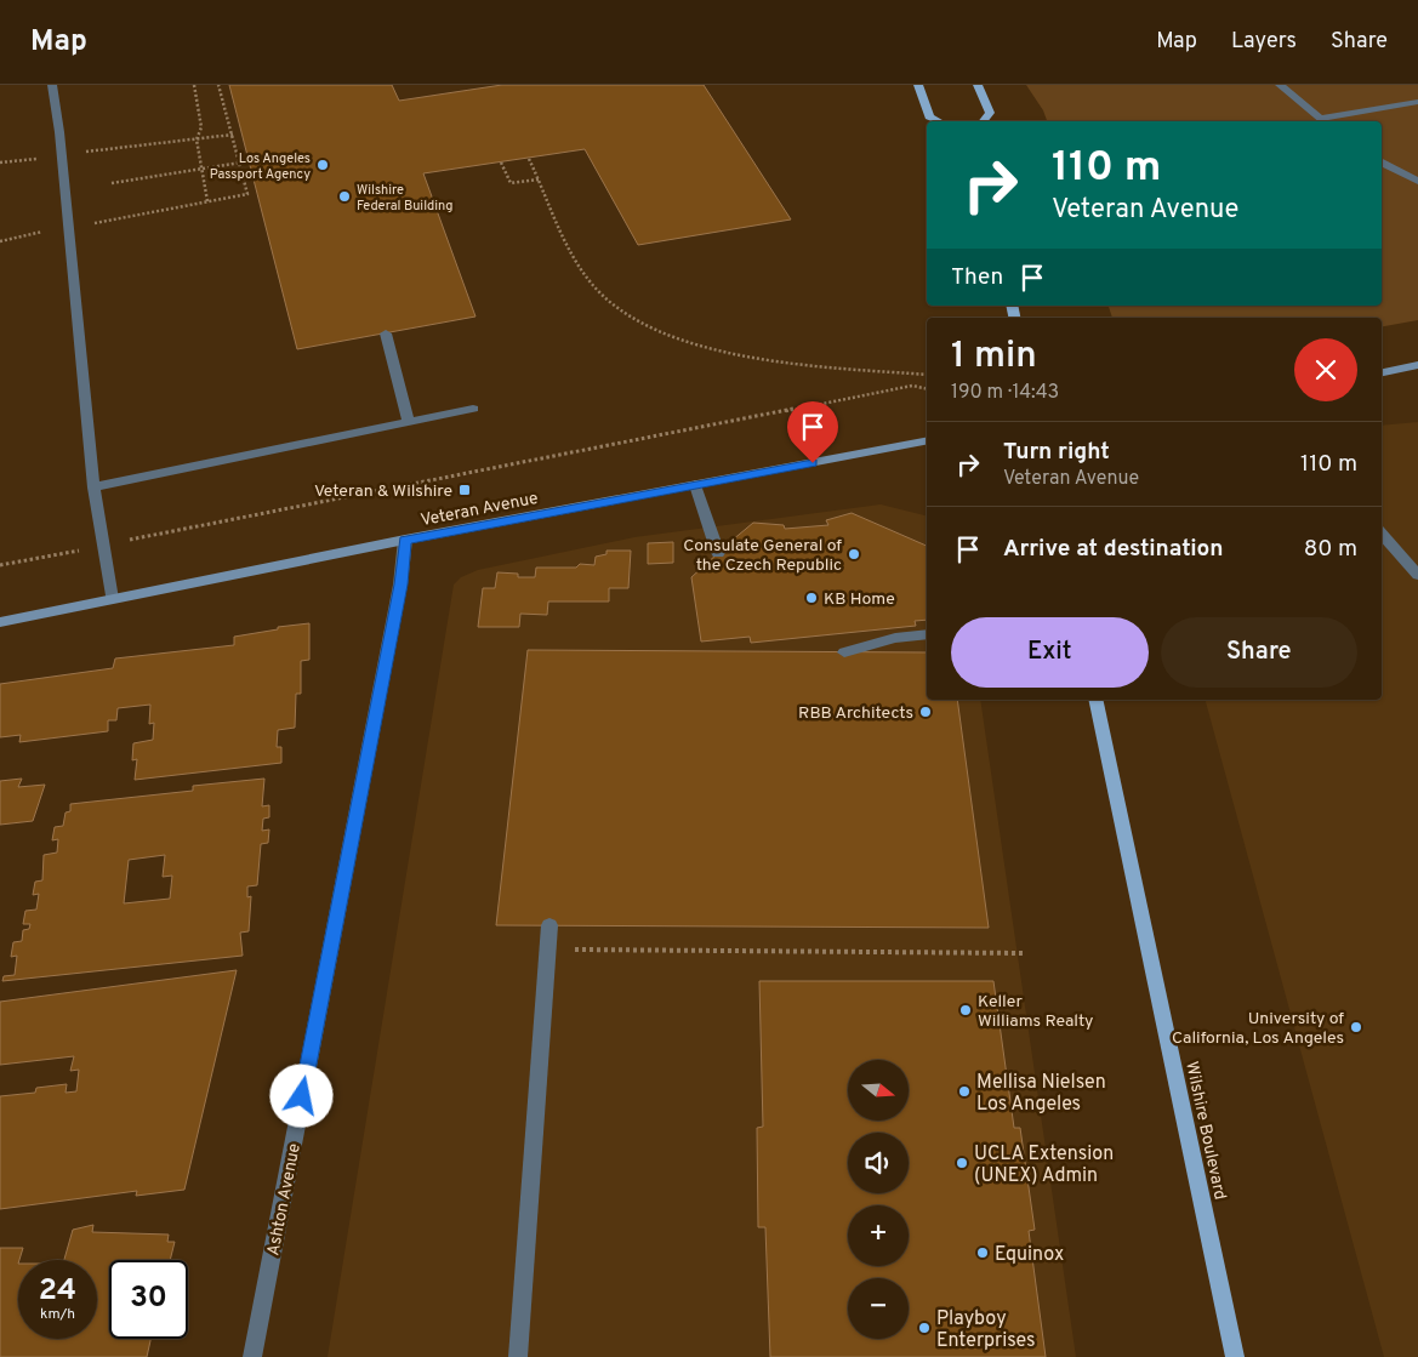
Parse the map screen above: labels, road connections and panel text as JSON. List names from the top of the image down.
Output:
{
  "streets": {
    "main road": ["Wilshire Boulevard"],
    "street": ["Veteran Avenue", "Ashton Avenue"]
  },
  "crossings": [
    ["Veteran Avenue", "Ashton Avenue"]
  ],
  "places": {
    "other": [
      "Los Angeles Passport Agency",
      "Wilshire Federal Building",
      "Consulate General of the Czech Republic",
      "KB Home",
      "RBB Architects",
      "Keller Williams Realty",
      "University of California, Los Angeles",
      "Mellisa Nielsen Los Angeles",
      "UCLA Extension (UNEX) Admin",
      "Equinox",
      "Playboy Enterprises"
    ],
    "transit": ["Veteran & Wilshire"]
  },
  "north": "right",
  "page": {
    "header": "Map",
    "nav": ["Map", "Layers", "Share"],
    "turn": ["110 m", "Veteran Avenue"],
    "then": "Then",
    "heading": ["1 min", "190 m · 14:43"],
    "list": [
      {
        "name": "Turn right",
        "note": "Veteran Avenue",
        "value": "110 m"
      },
      {
        "name": "Arrive at destination",
        "value": "80 m"
      }
    ],
    "buttons": ["Exit", "Share"],
    "map_buttons": ["+", "−"],
    "speed": "24 km/h",
    "limit": "30"
  }
}
